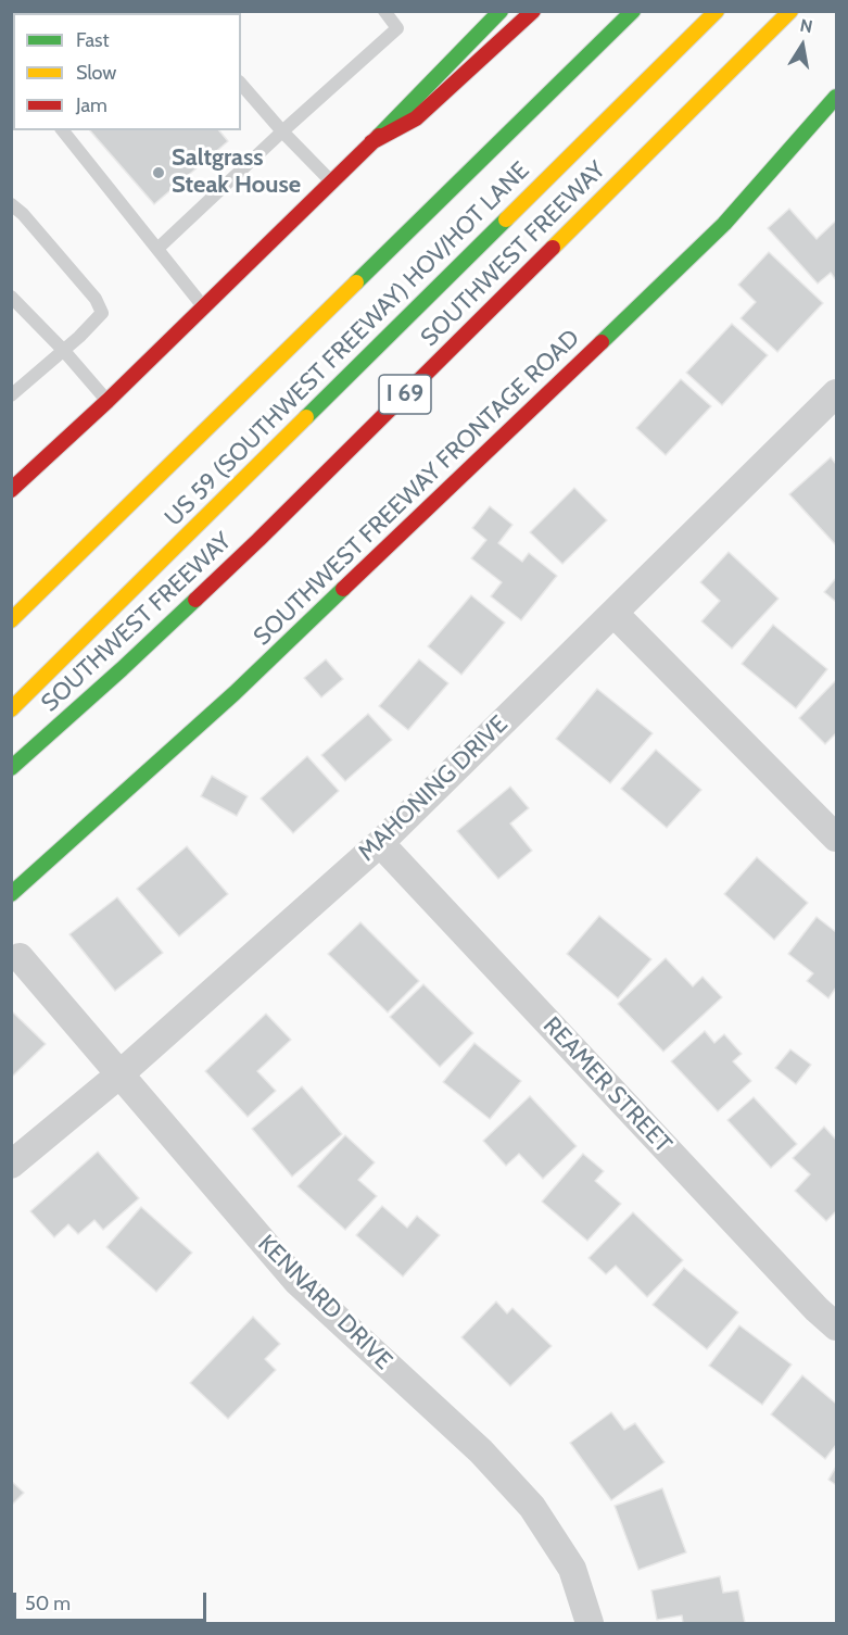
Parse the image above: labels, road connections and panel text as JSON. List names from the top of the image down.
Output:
{
  "streets": {
    "main road": [
      "SOUTHWEST FREEWAY",
      "US 59 (SOUTHWEST FREEWAY) HOV/HOT LANE",
      "I 69",
      "SOUTHWEST FREEWAY FRONTAGE ROAD"
    ],
    "street": ["MAHONING DRIVE", "REAMER STREET", "KENNARD DRIVE"]
  },
  "crossings": [
    ["MAHONING DRIVE", "REAMER STREET"],
    ["MAHONING DRIVE", "KENNARD DRIVE"]
  ],
  "places": ["Saltgrass Steak House"],
  "legend": ["Fast", "Slow", "Jam"],
  "scale_bar": "50 m",
  "north": "top"
}
